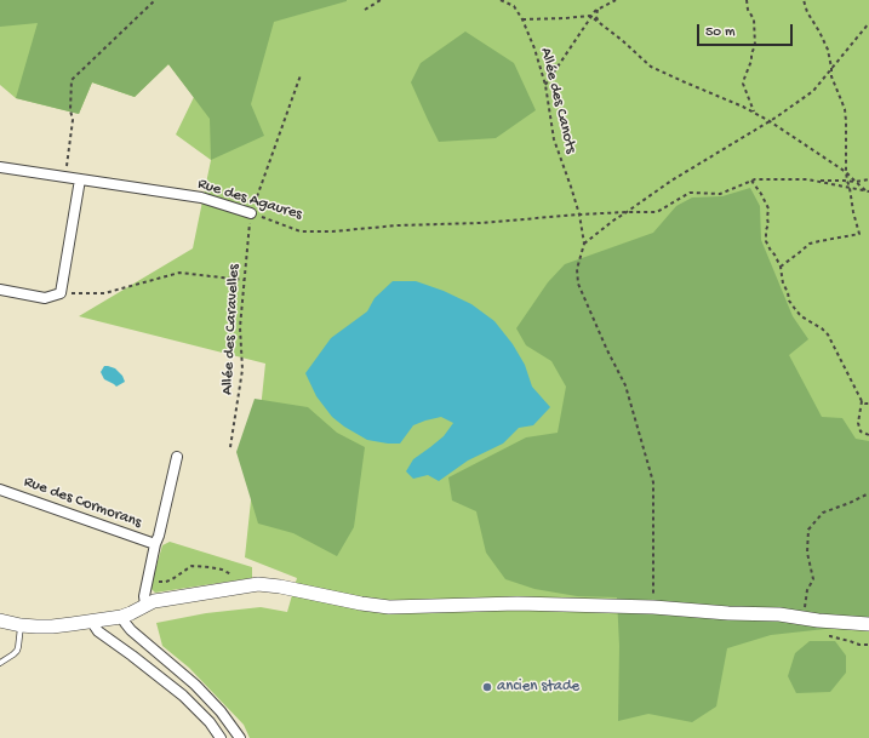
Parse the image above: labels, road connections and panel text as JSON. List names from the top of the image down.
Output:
{
  "streets": {
    "street": ["Rue des Agaures", "Rue des Cormorans"],
    "path": ["Allée des Canots", "Allée des Caravelles"]
  },
  "crossings": [
    ["Allée des Canots", "Rue des Agaures"],
    ["Rue des Agaures", "Allée des Caravelles"]
  ],
  "places": ["ancien stade"],
  "scale_bar": "50 m"
}
